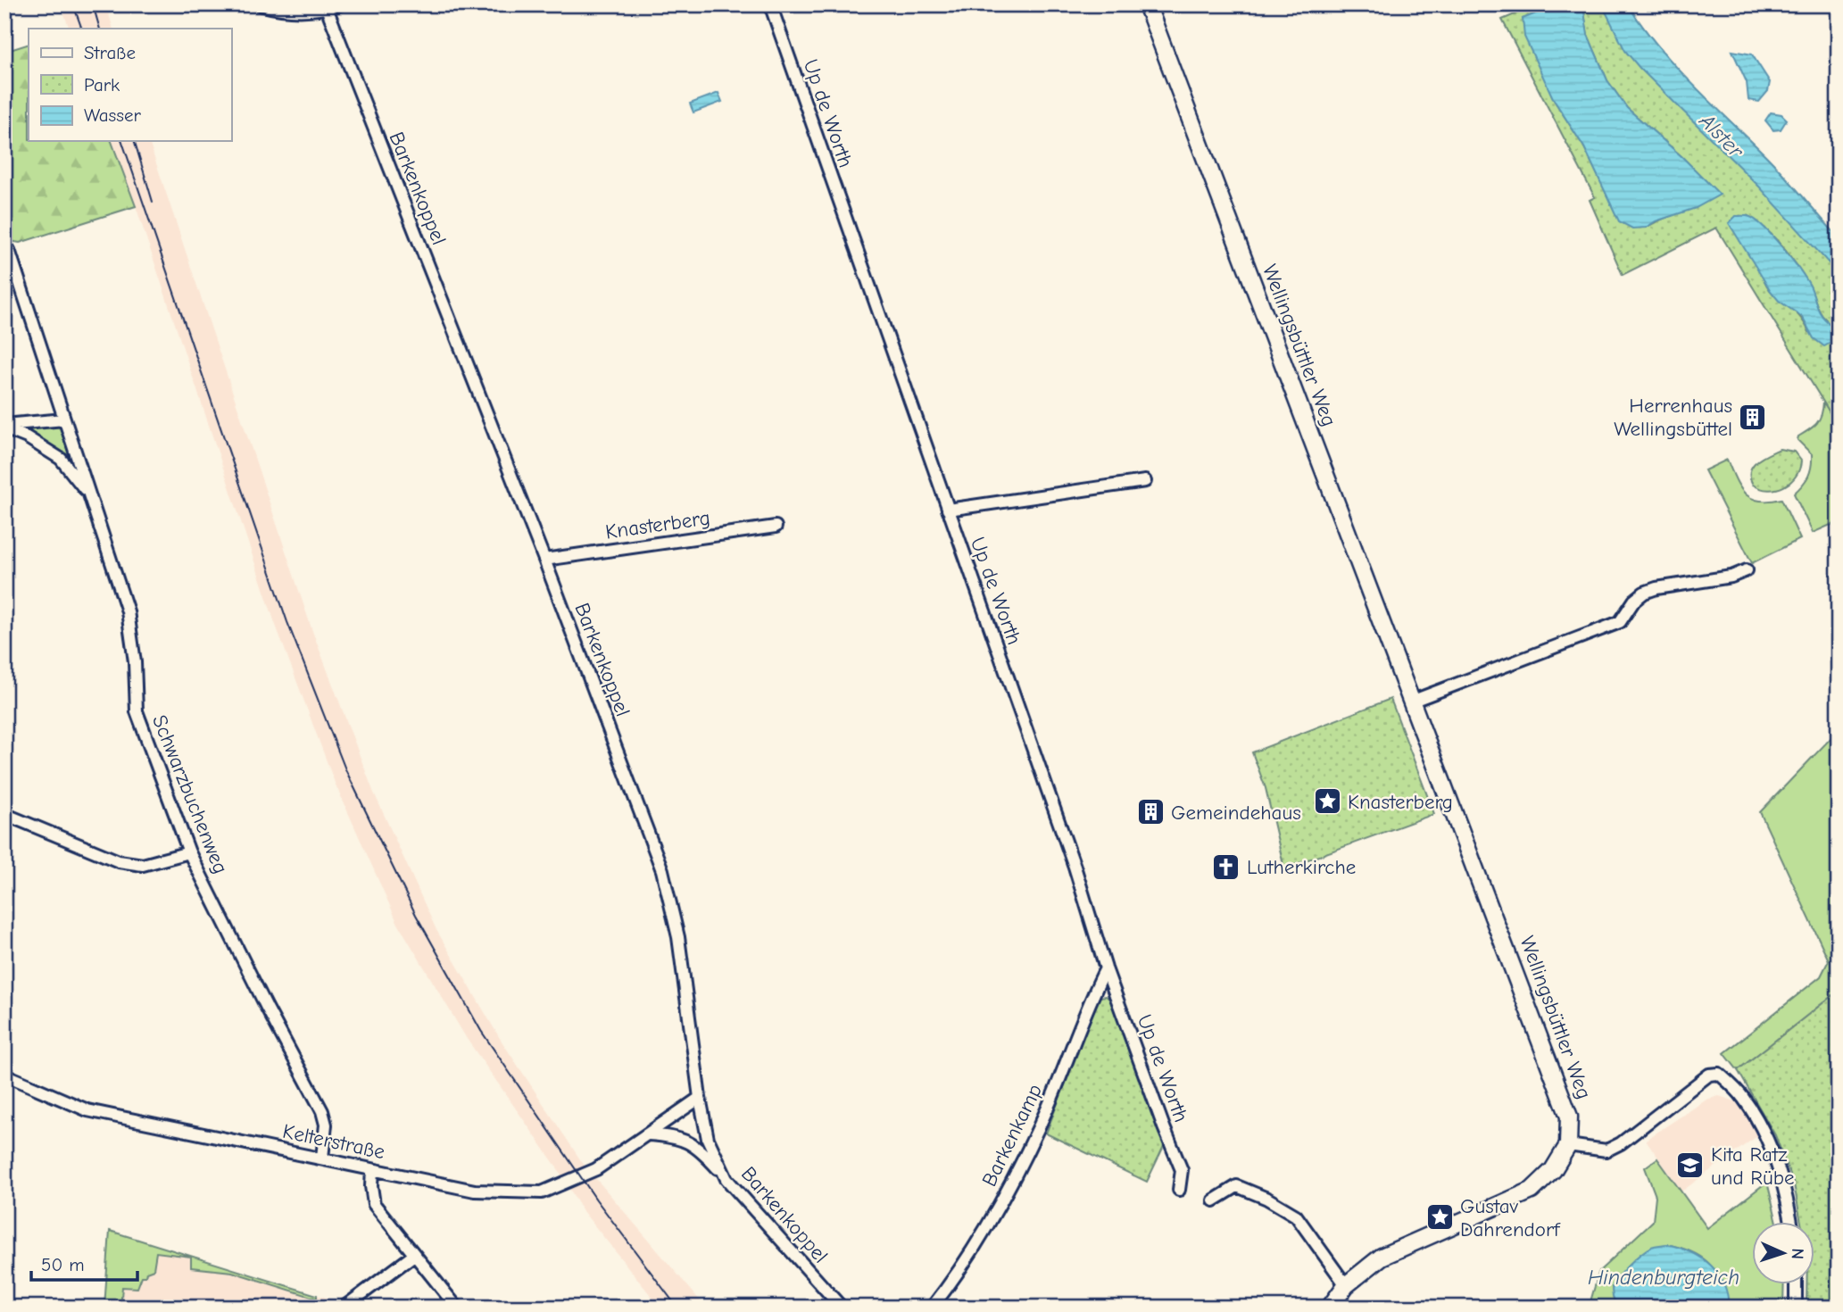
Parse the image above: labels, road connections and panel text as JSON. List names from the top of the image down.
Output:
{
  "streets": {
    "main road": ["Wellingsbüttler Weg"],
    "street": [
      "Up de Worth",
      "Barkenkoppel",
      "Knasterberg",
      "Schwarzbuchenweg",
      "Barkenkamp",
      "Kelterstraße"
    ]
  },
  "crossings": [
    ["Up de Worth", "Barkenkamp"],
    ["Barkenkoppel", "Knasterberg"],
    ["Barkenkoppel", "Kelterstraße"],
    ["Schwarzbuchenweg", "Kelterstraße"]
  ],
  "water": ["Alster", "Hindenburgteich"],
  "places": {
    "building": ["Herrenhaus Wellingsbüttel", "Gemeindehaus"],
    "place": ["Knasterberg", "Gustav Dahrendorf"],
    "church": ["Lutherkirche"],
    "school or university": ["Kita Ratz und Rübe"]
  },
  "legend": ["Straße", "Park", "Wasser"],
  "scale_bar": "50 m",
  "north": "right"
}
